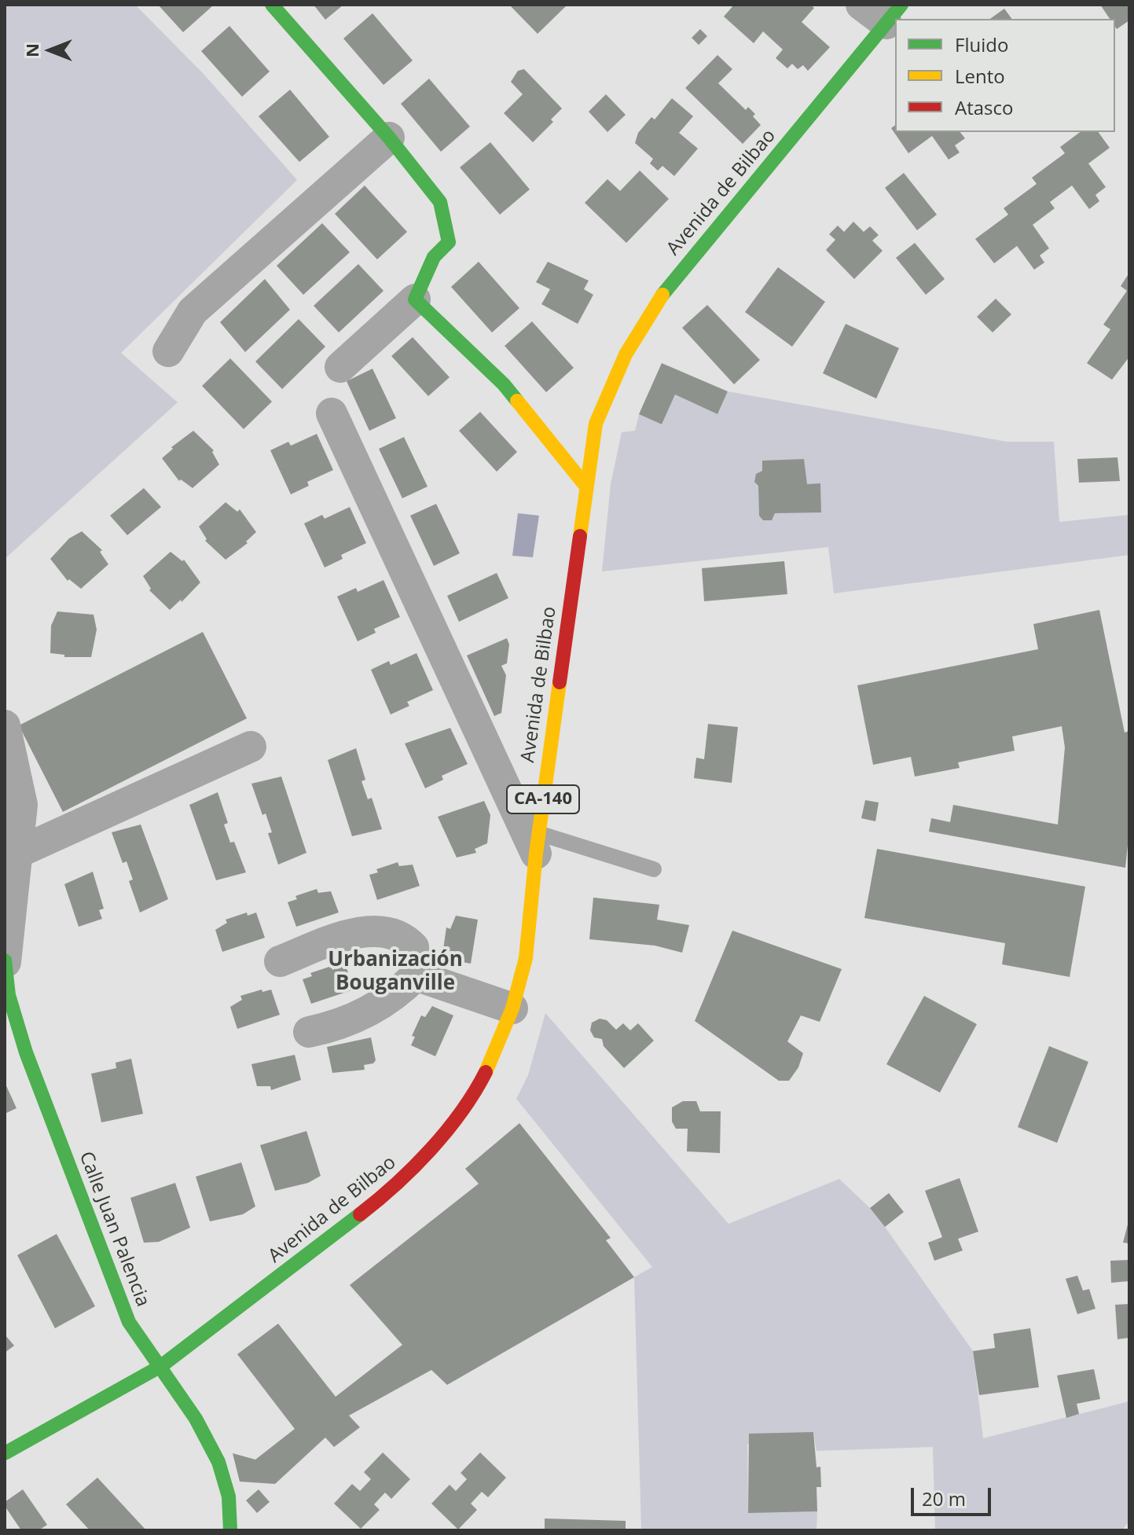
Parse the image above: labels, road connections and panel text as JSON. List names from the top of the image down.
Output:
{
  "streets": {
    "main road": ["Avenida de Bilbao", "CA-140", "Calle Juan Palencia"]
  },
  "crossings": [
    ["Avenida de Bilbao", "Calle Juan Palencia"]
  ],
  "districts": ["Urbanización Bouganville"],
  "legend": ["Fluido", "Lento", "Atasco"],
  "scale_bar": "20 m",
  "north": "left"
}
